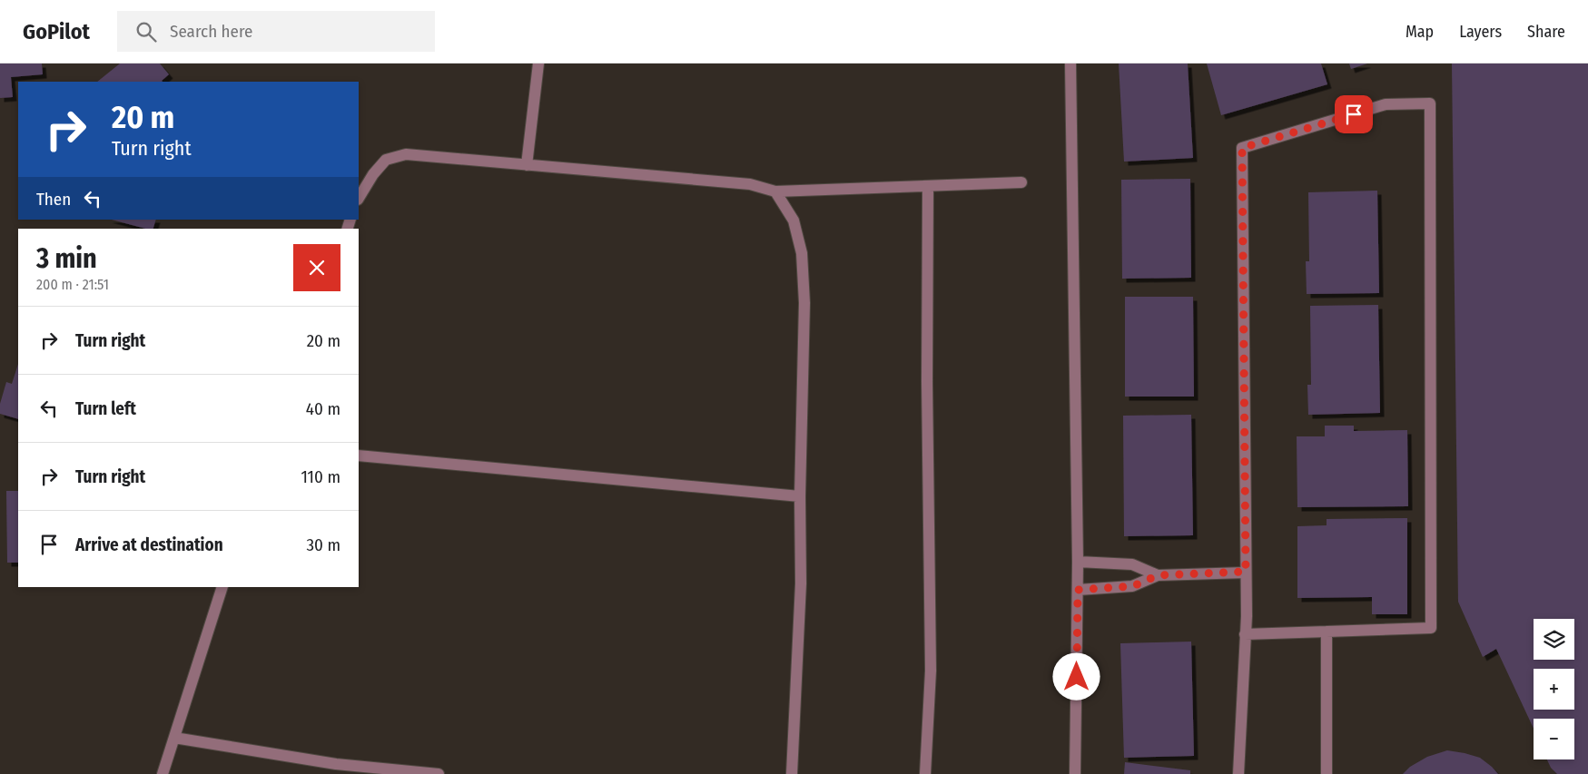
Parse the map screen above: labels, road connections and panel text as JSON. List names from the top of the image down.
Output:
{
  "page": {
    "header": "GoPilot",
    "search": "Search here",
    "nav": ["Map", "Layers", "Share"],
    "turn": ["20 m", "Turn right"],
    "then": "Then",
    "heading": ["3 min", "200 m · 21:51"],
    "list": [
      {
        "name": "Turn right",
        "value": "20 m"
      },
      {
        "name": "Turn left",
        "value": "40 m"
      },
      {
        "name": "Turn right",
        "value": "110 m"
      },
      {
        "name": "Arrive at destination",
        "value": "30 m"
      }
    ],
    "map_buttons": ["+", "−"]
  }
}
